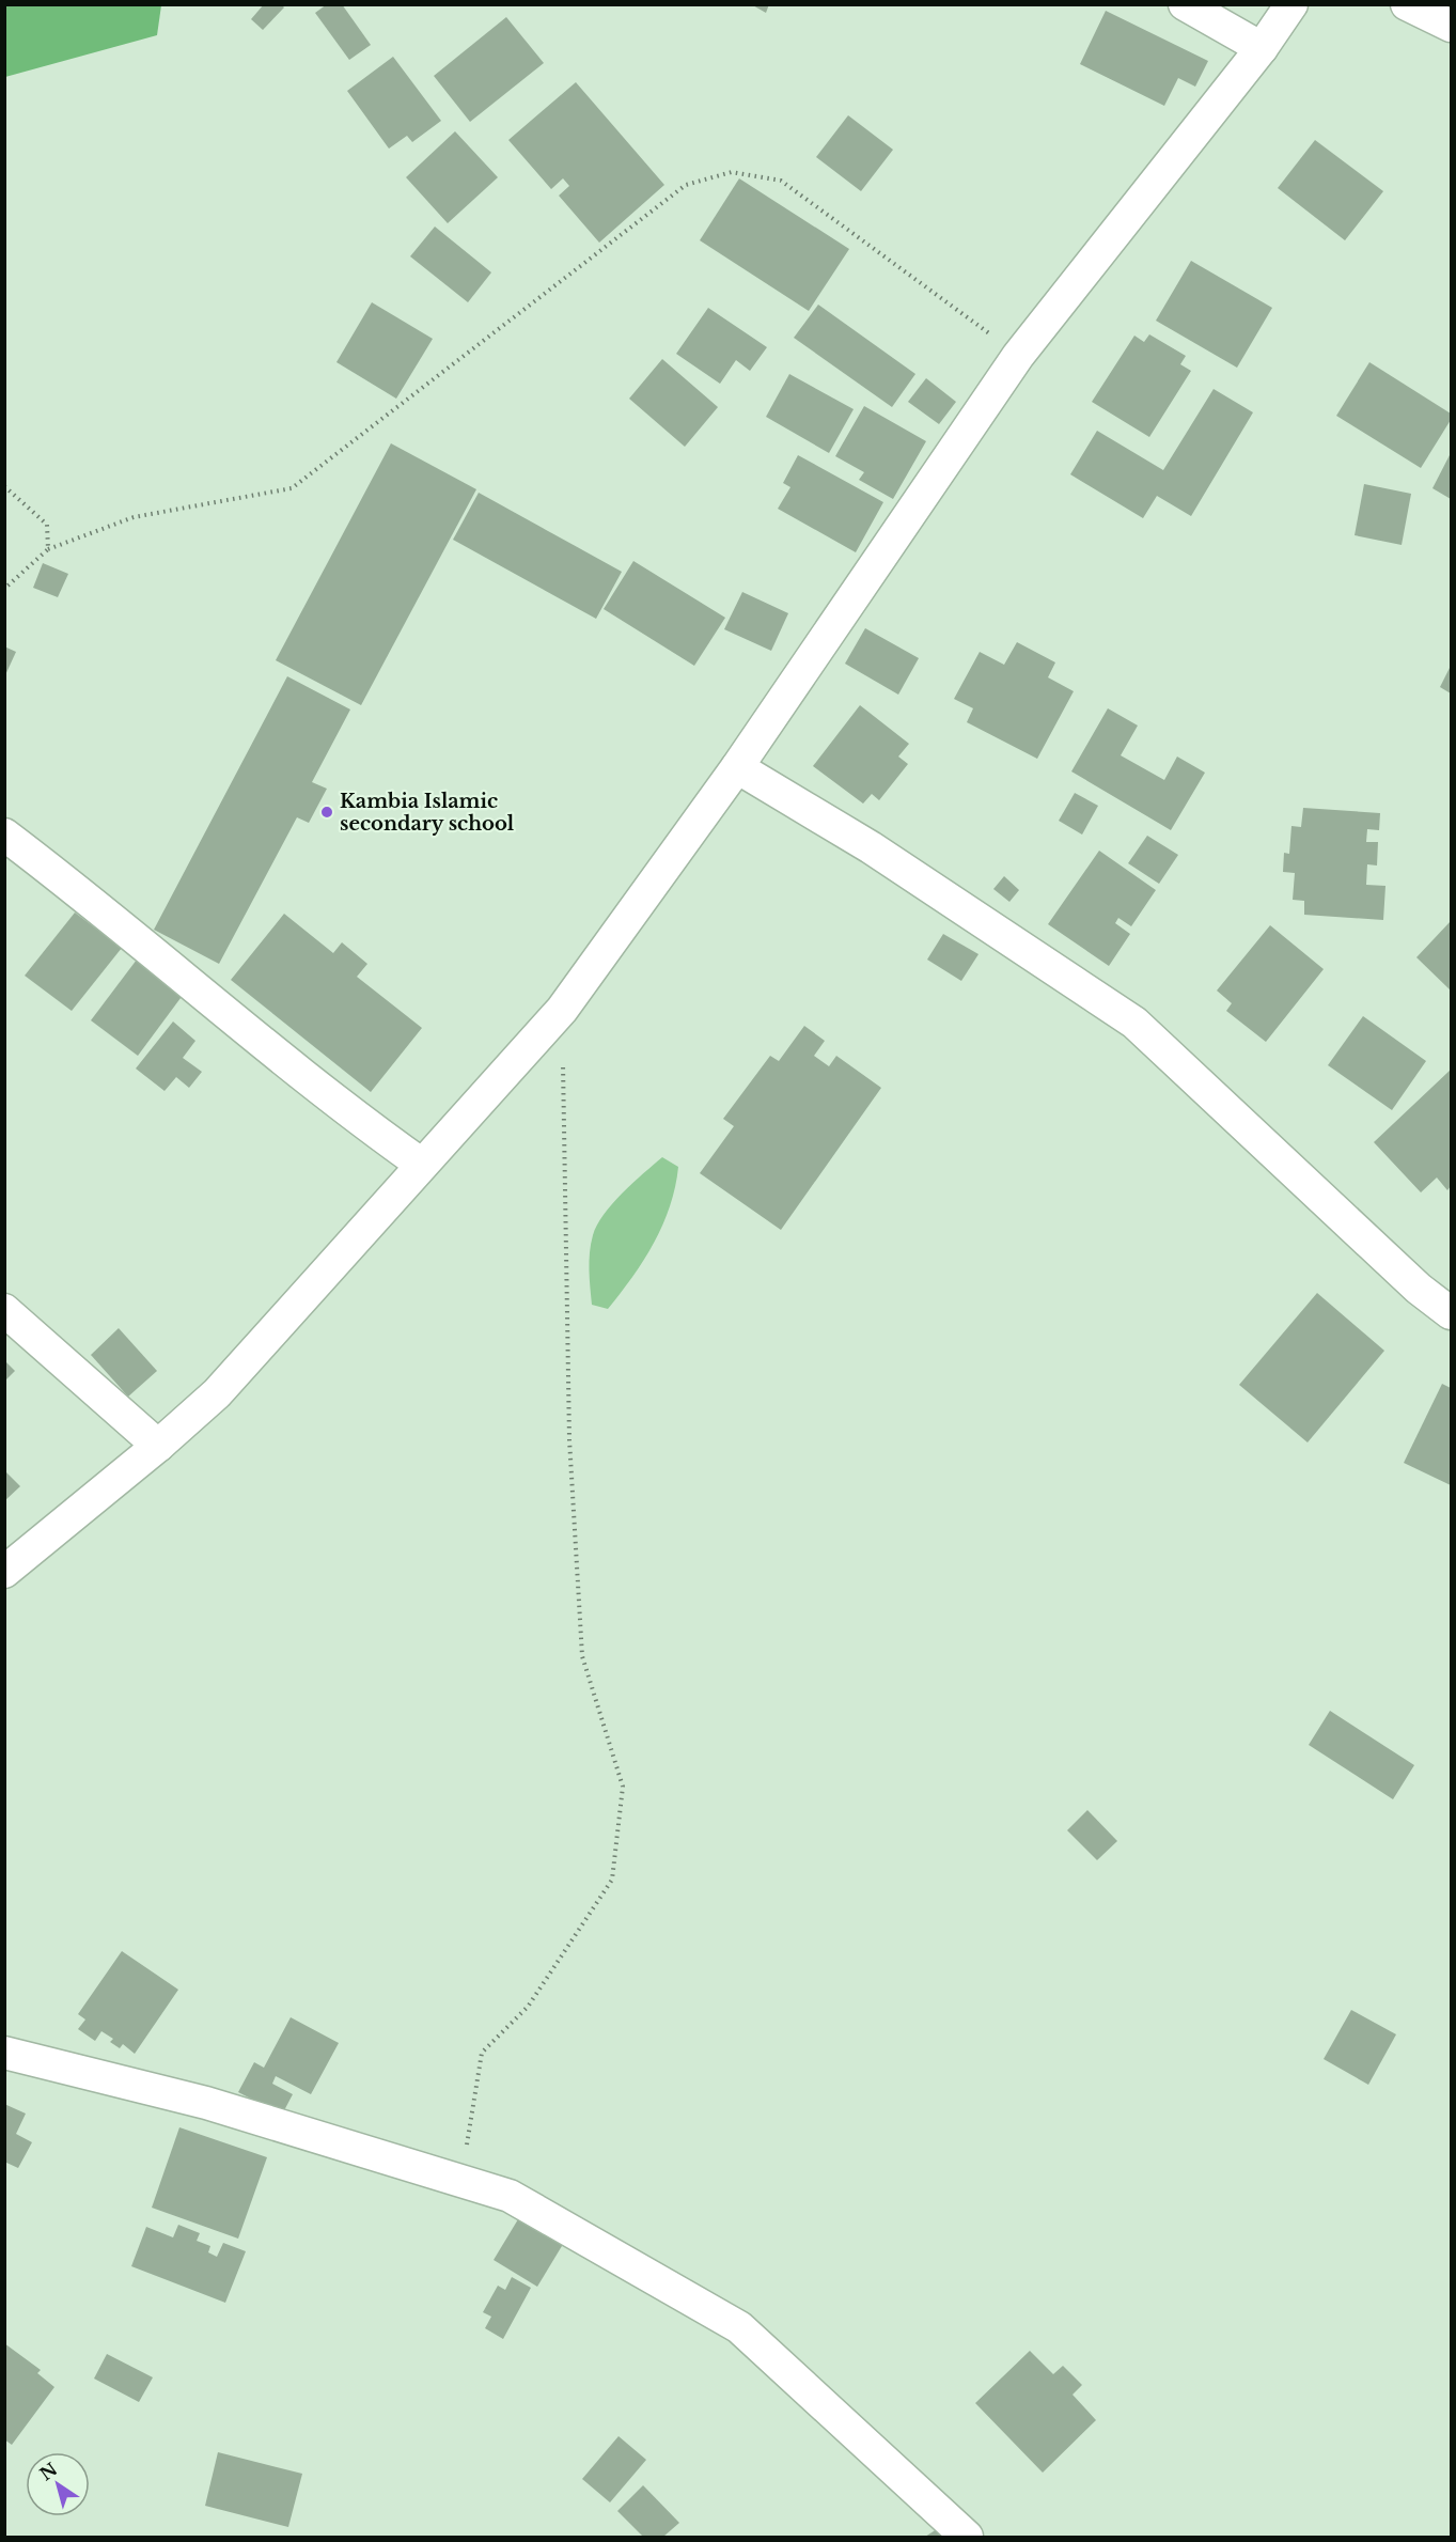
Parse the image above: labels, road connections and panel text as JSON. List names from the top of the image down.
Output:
{
  "places": ["Kambia Islamic secondary school"],
  "north": "top left"
}
